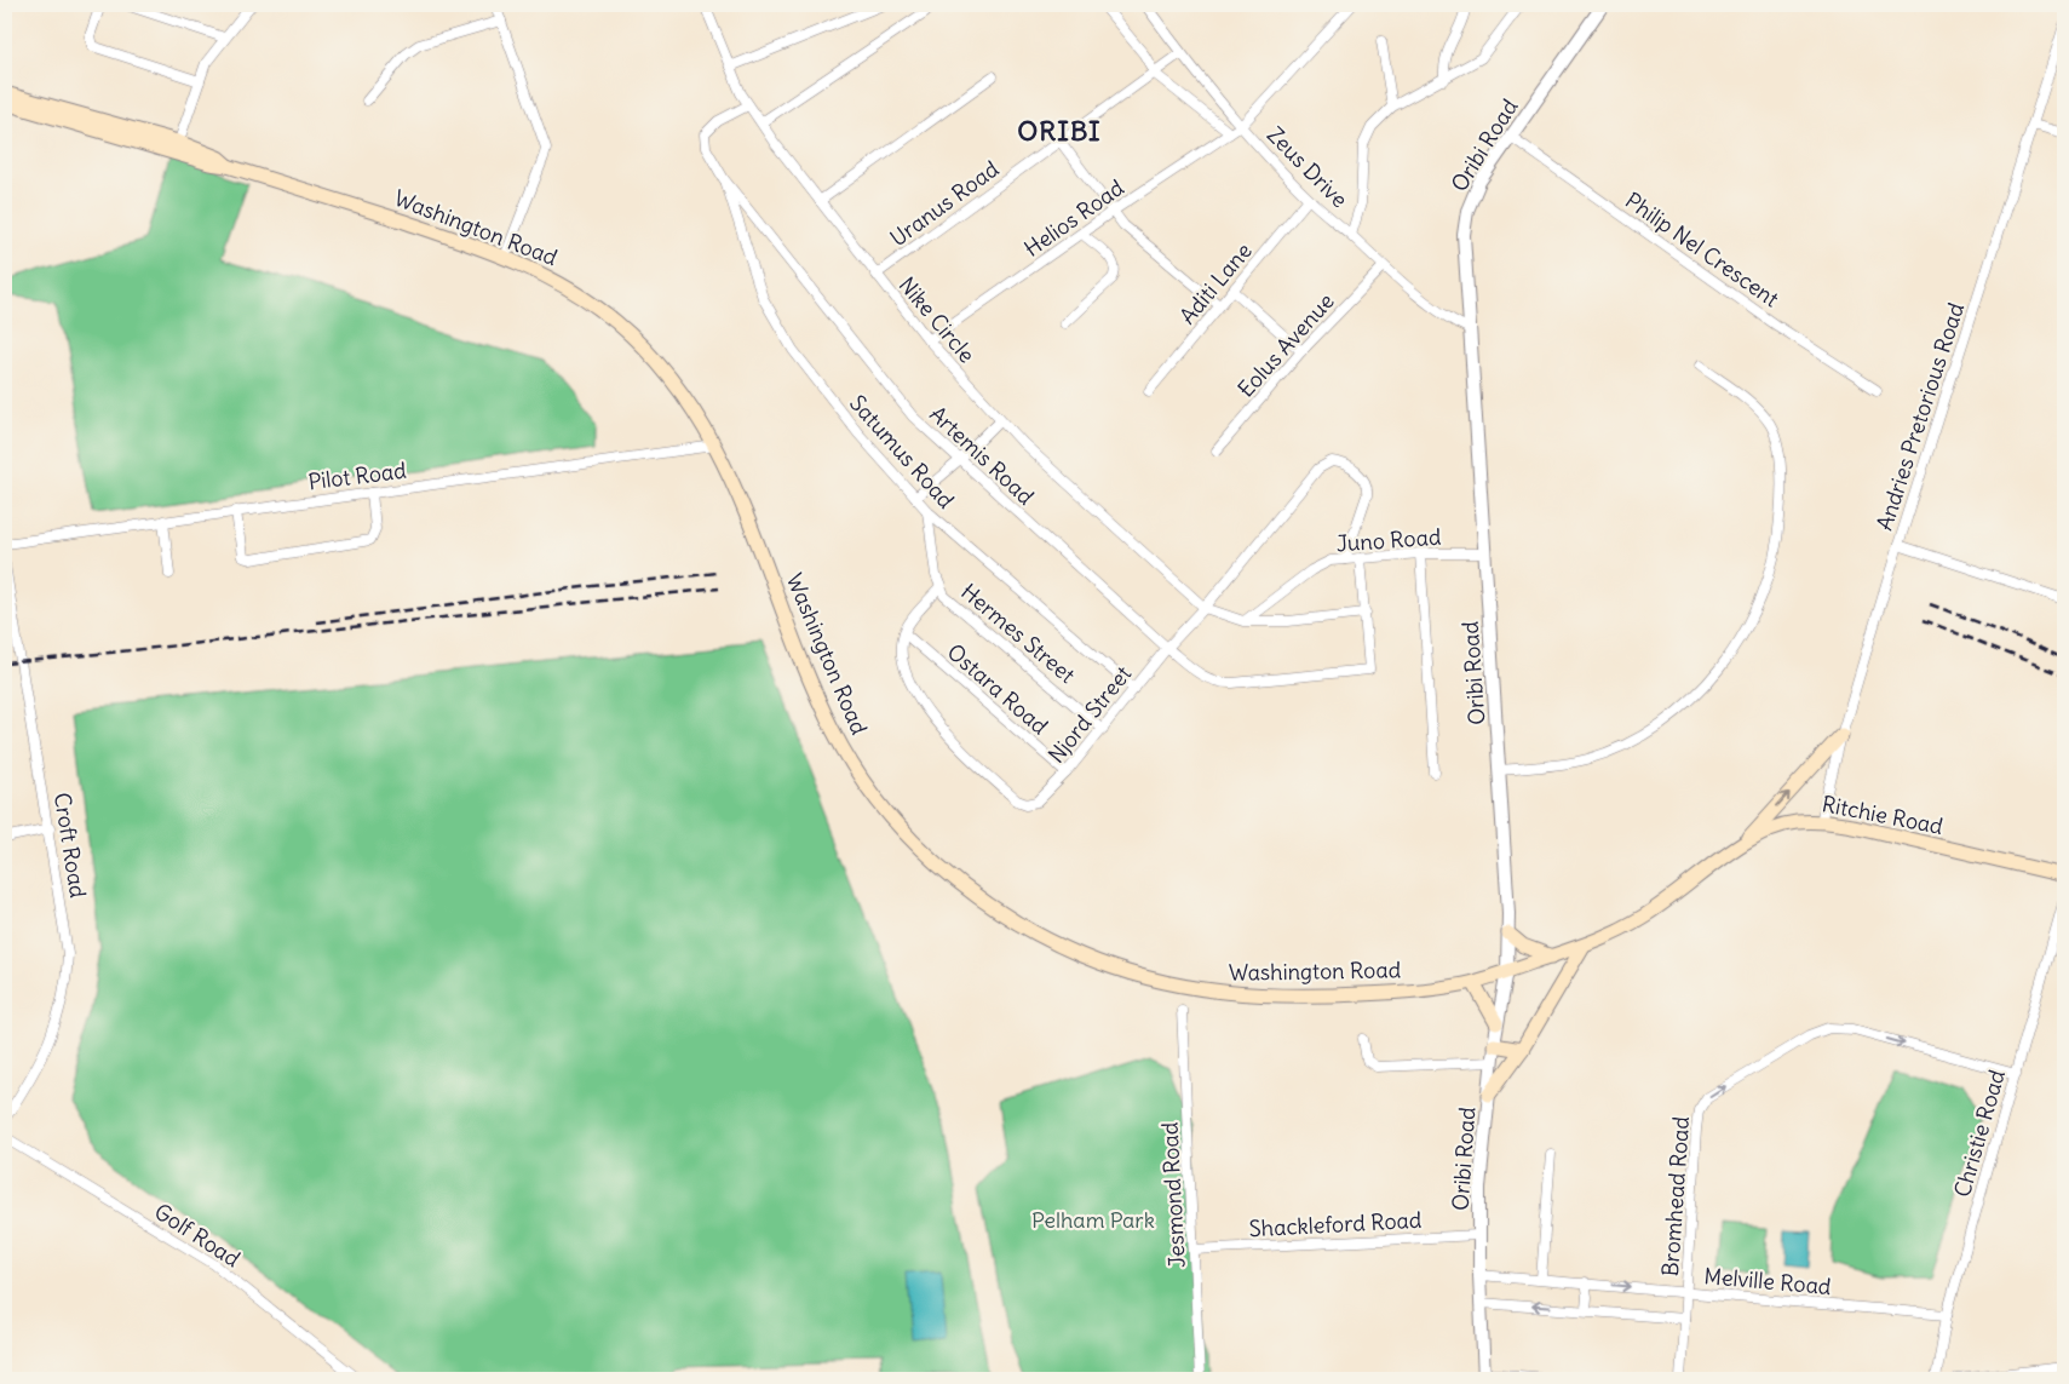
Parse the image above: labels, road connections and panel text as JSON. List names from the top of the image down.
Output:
{
  "streets": {
    "main road": ["Washington Road", "Ritchie Road"],
    "street": [
      "Oribi Road",
      "Zeus Drive",
      "Uranus Road",
      "Helios Road",
      "Philip Nel Crescent",
      "Aditi Lane",
      "Nike Circle",
      "Eolus Avenue",
      "Andries Pretorious Road",
      "Satumus Road",
      "Artemis Road",
      "Pilot Road",
      "Juno Road",
      "Hermes Street",
      "Ostara Road",
      "Njord Street",
      "Croft Road",
      "Christie Road",
      "Jesmond Road",
      "Bromhead Road",
      "Shackleford Road",
      "Golf Road",
      "Melville Road"
    ]
  },
  "crossings": [
    ["Oribi Road", "Zeus Drive"],
    ["Oribi Road", "Washington Road"],
    ["Oribi Road", "Philip Nel Crescent"],
    ["Oribi Road", "Juno Road"],
    ["Oribi Road", "Shackleford Road"],
    ["Oribi Road", "Melville Road"],
    ["Zeus Drive", "Uranus Road"],
    ["Zeus Drive", "Helios Road"],
    ["Zeus Drive", "Aditi Lane"],
    ["Zeus Drive", "Eolus Avenue"],
    ["Uranus Road", "Nike Circle"],
    ["Helios Road", "Nike Circle"],
    ["Washington Road", "Pilot Road"],
    ["Washington Road", "Ritchie Road"],
    ["Nike Circle", "Artemis Road"],
    ["Nike Circle", "Njord Street"],
    ["Andries Pretorious Road", "Ritchie Road"],
    ["Satumus Road", "Artemis Road"],
    ["Satumus Road", "Njord Street"],
    ["Artemis Road", "Njord Street"],
    ["Juno Road", "Njord Street"],
    ["Hermes Street", "Njord Street"],
    ["Ostara Road", "Njord Street"],
    ["Christie Road", "Bromhead Road"],
    ["Christie Road", "Melville Road"],
    ["Jesmond Road", "Shackleford Road"],
    ["Bromhead Road", "Melville Road"]
  ],
  "districts": ["ORIBI"],
  "parks": ["Pelham Park"]
}
